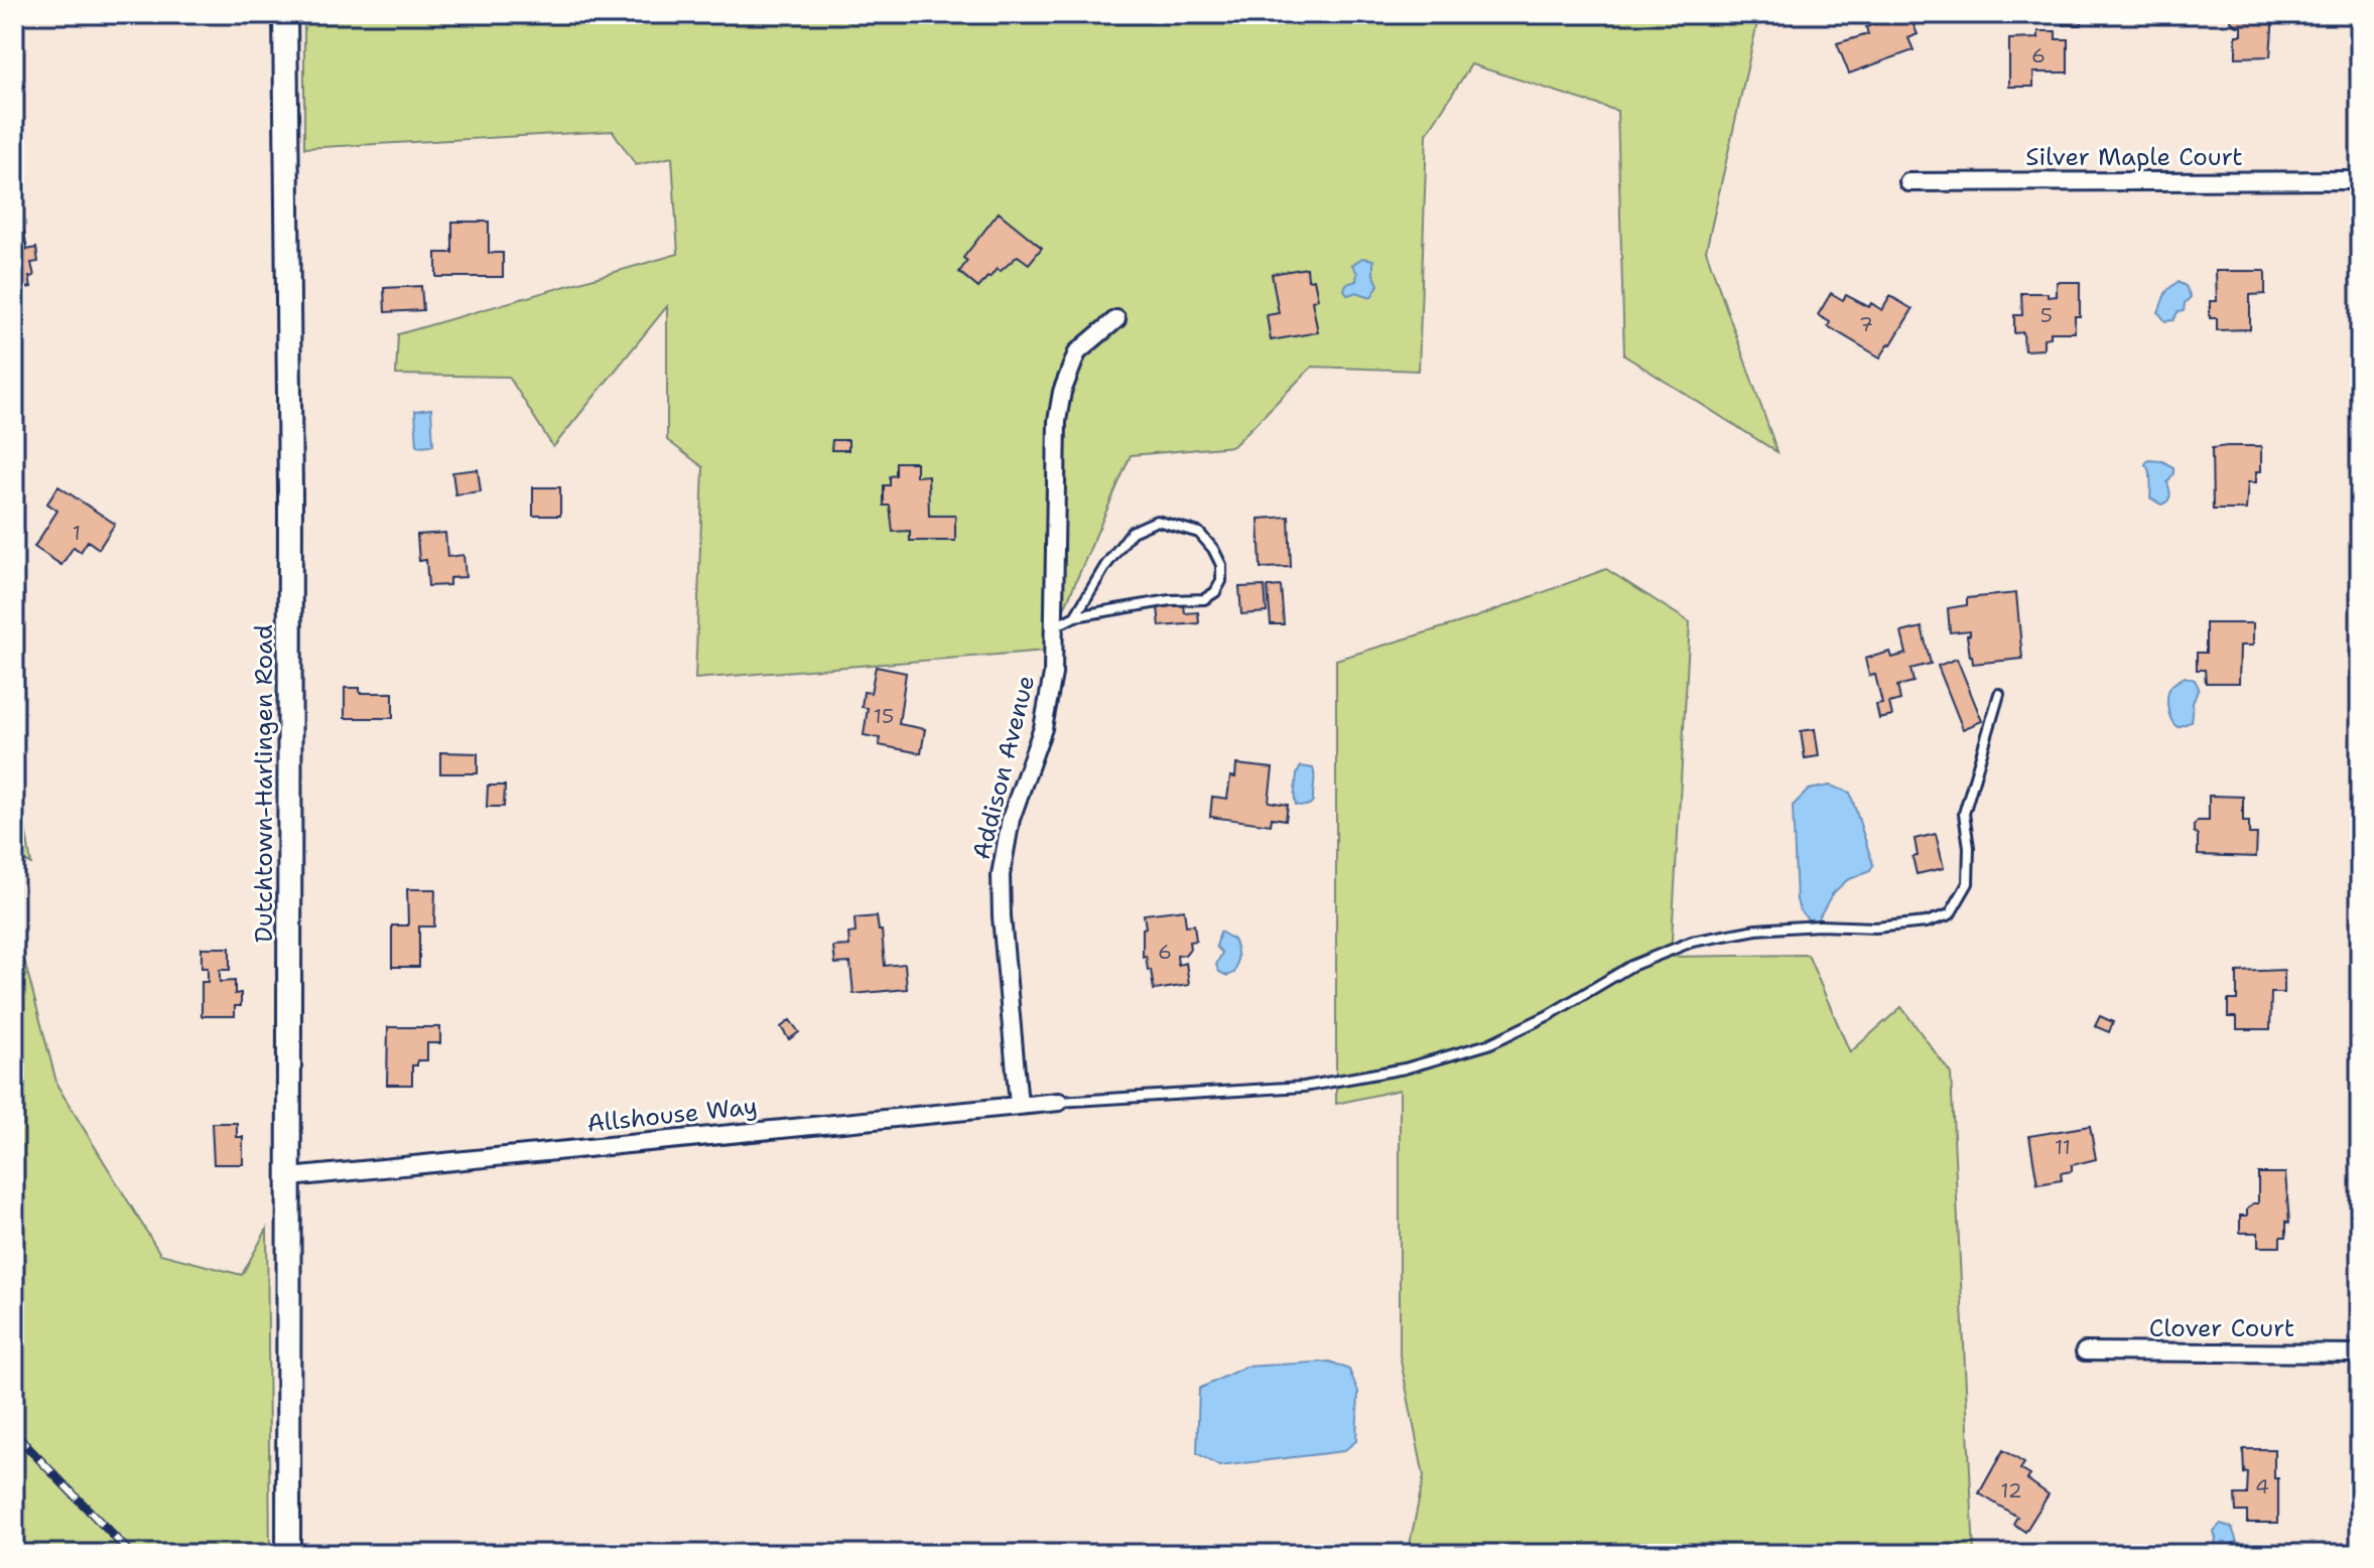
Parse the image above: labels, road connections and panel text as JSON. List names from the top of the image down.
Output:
{
  "streets": {
    "street": [
      "Silver Maple Court",
      "Addison Avenue",
      "Dutchtown-Harlingen Road",
      "Allshouse Way",
      "Clover Court"
    ]
  },
  "crossings": [
    ["Addison Avenue", "Allshouse Way"],
    ["Dutchtown-Harlingen Road", "Allshouse Way"]
  ],
  "house_numbers": [
    "6",
    "5",
    "7",
    "1",
    "15",
    "6",
    "11",
    "4",
    "12"
  ]
}
